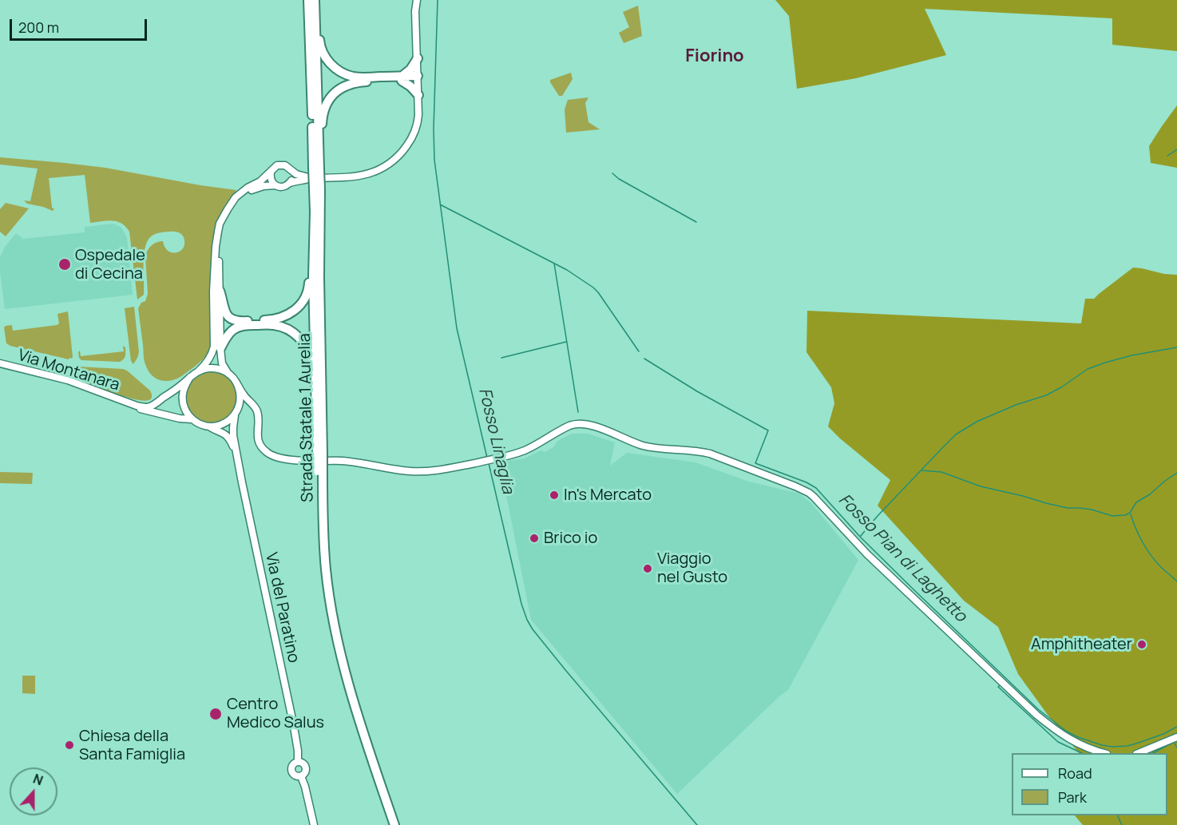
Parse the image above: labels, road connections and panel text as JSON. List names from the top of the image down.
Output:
{
  "streets": {
    "highway": ["Strada Statale 1 Aurelia"],
    "main road": ["Via Montanara", "Via del Paratino"]
  },
  "districts": ["Fiorino"],
  "water": ["Fosso Linaglia", "Fosso Pian di Laghetto"],
  "places": [
    "Ospedale di Cecina",
    "In's Mercato",
    "Brico io",
    "Viaggio nel Gusto",
    "Amphitheater",
    "Centro Medico Salus",
    "Chiesa della Santa Famiglia"
  ],
  "legend": ["Road", "Park"],
  "scale_bar": "200 m",
  "north": "top"
}
